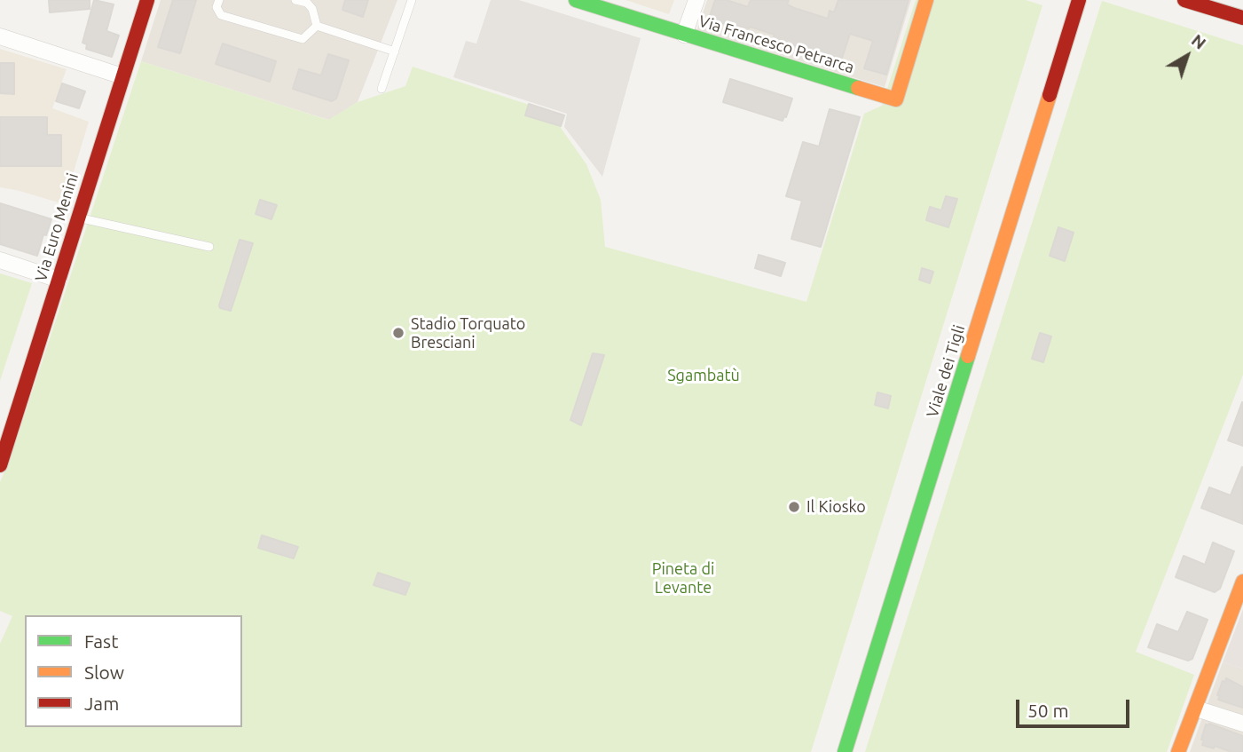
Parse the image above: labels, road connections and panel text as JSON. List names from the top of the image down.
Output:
{
  "streets": {
    "street": ["Via Francesco Petrarca", "Via Euro Menini", "Viale dei Tigli"]
  },
  "parks": ["Sgambatù", "Pineta di Levante"],
  "places": ["Stadio Torquato Bresciani", "Il Kiosko"],
  "legend": ["Fast", "Slow", "Jam"],
  "scale_bar": "50 m",
  "north": "top right"
}
